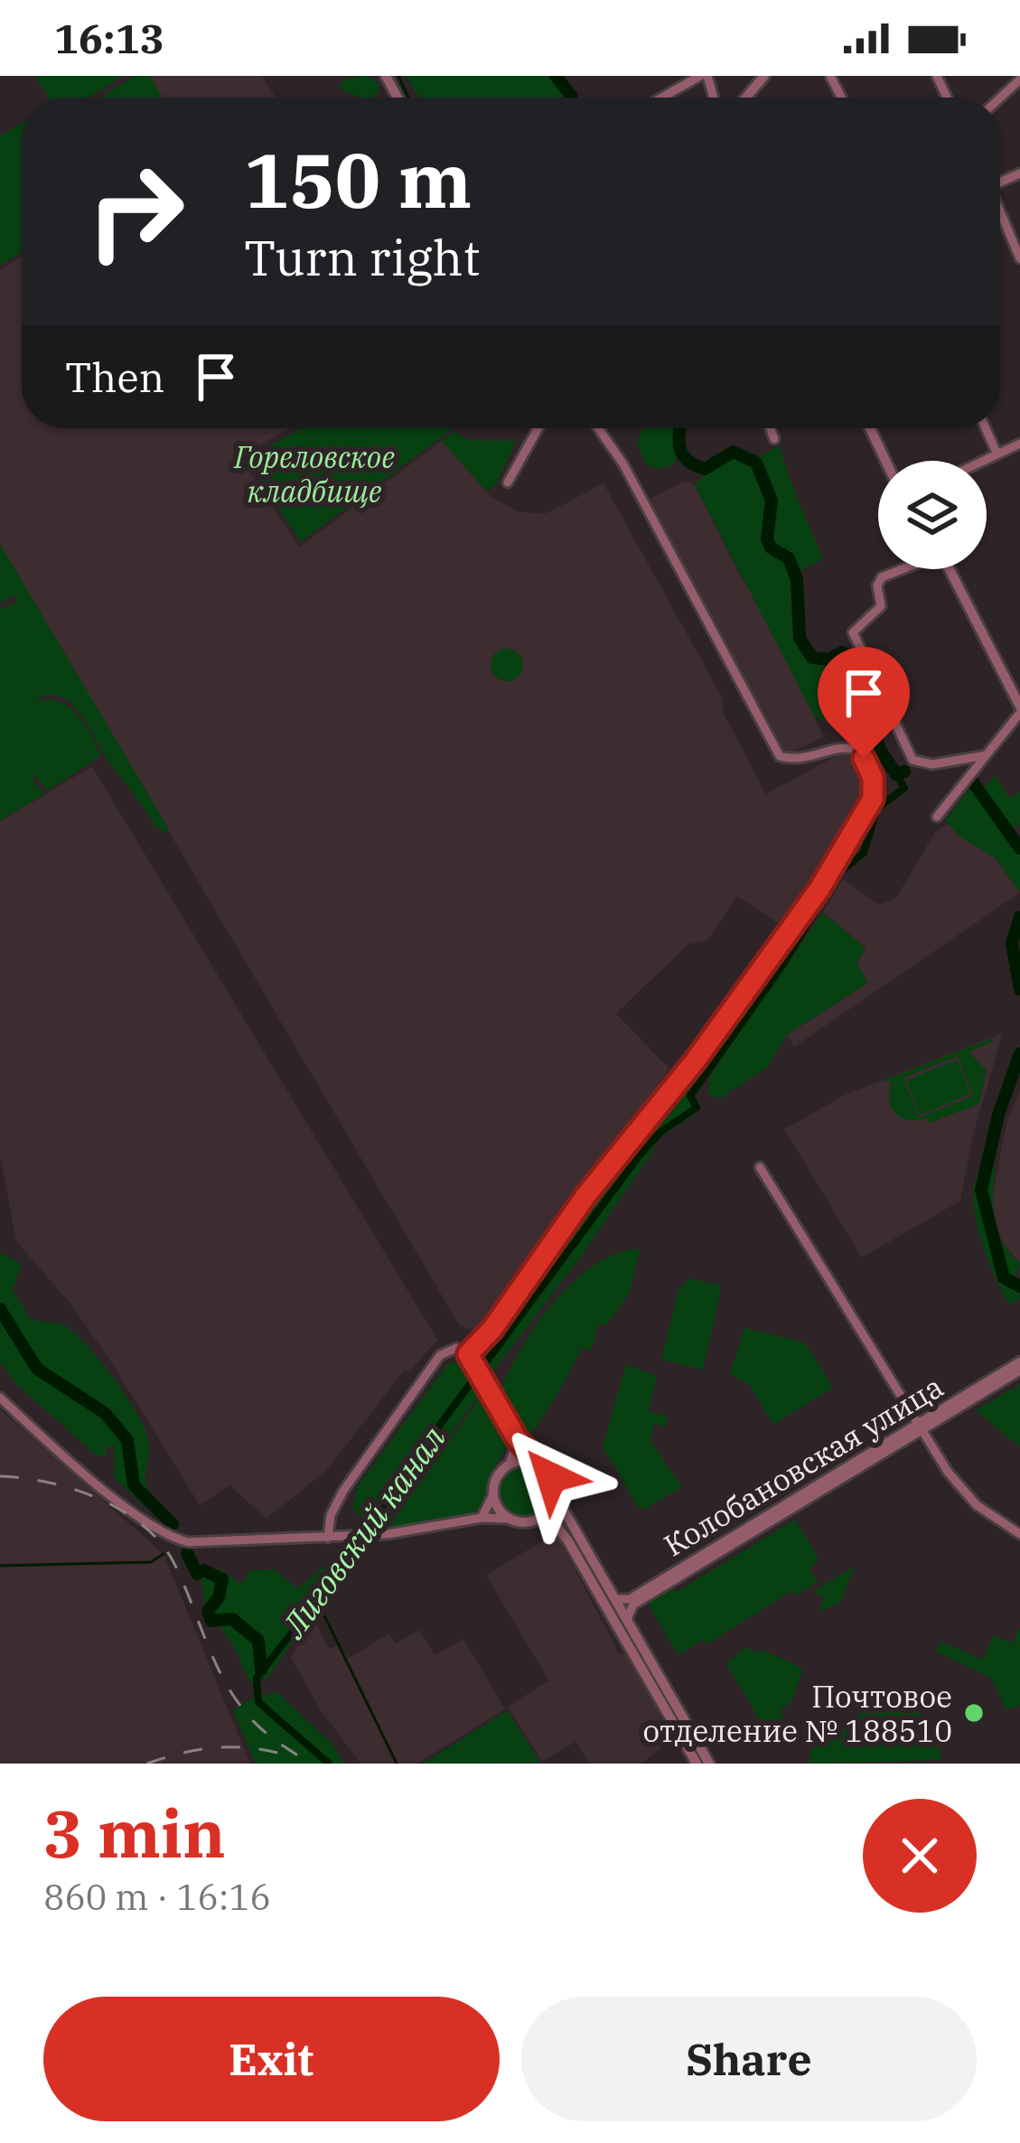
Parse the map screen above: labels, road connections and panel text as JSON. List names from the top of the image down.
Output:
{
  "streets": {
    "street": ["Колобановская улица"]
  },
  "water": ["Лиговский канал"],
  "parks": ["Гореловское кладбище"],
  "places": ["Почтовое отделение № 188510"],
  "page": {
    "status": "16:13",
    "turn": ["150 m", "Turn right"],
    "then": "Then",
    "heading": ["3 min", "860 m · 16:16"],
    "buttons": ["Exit", "Share"]
  }
}
